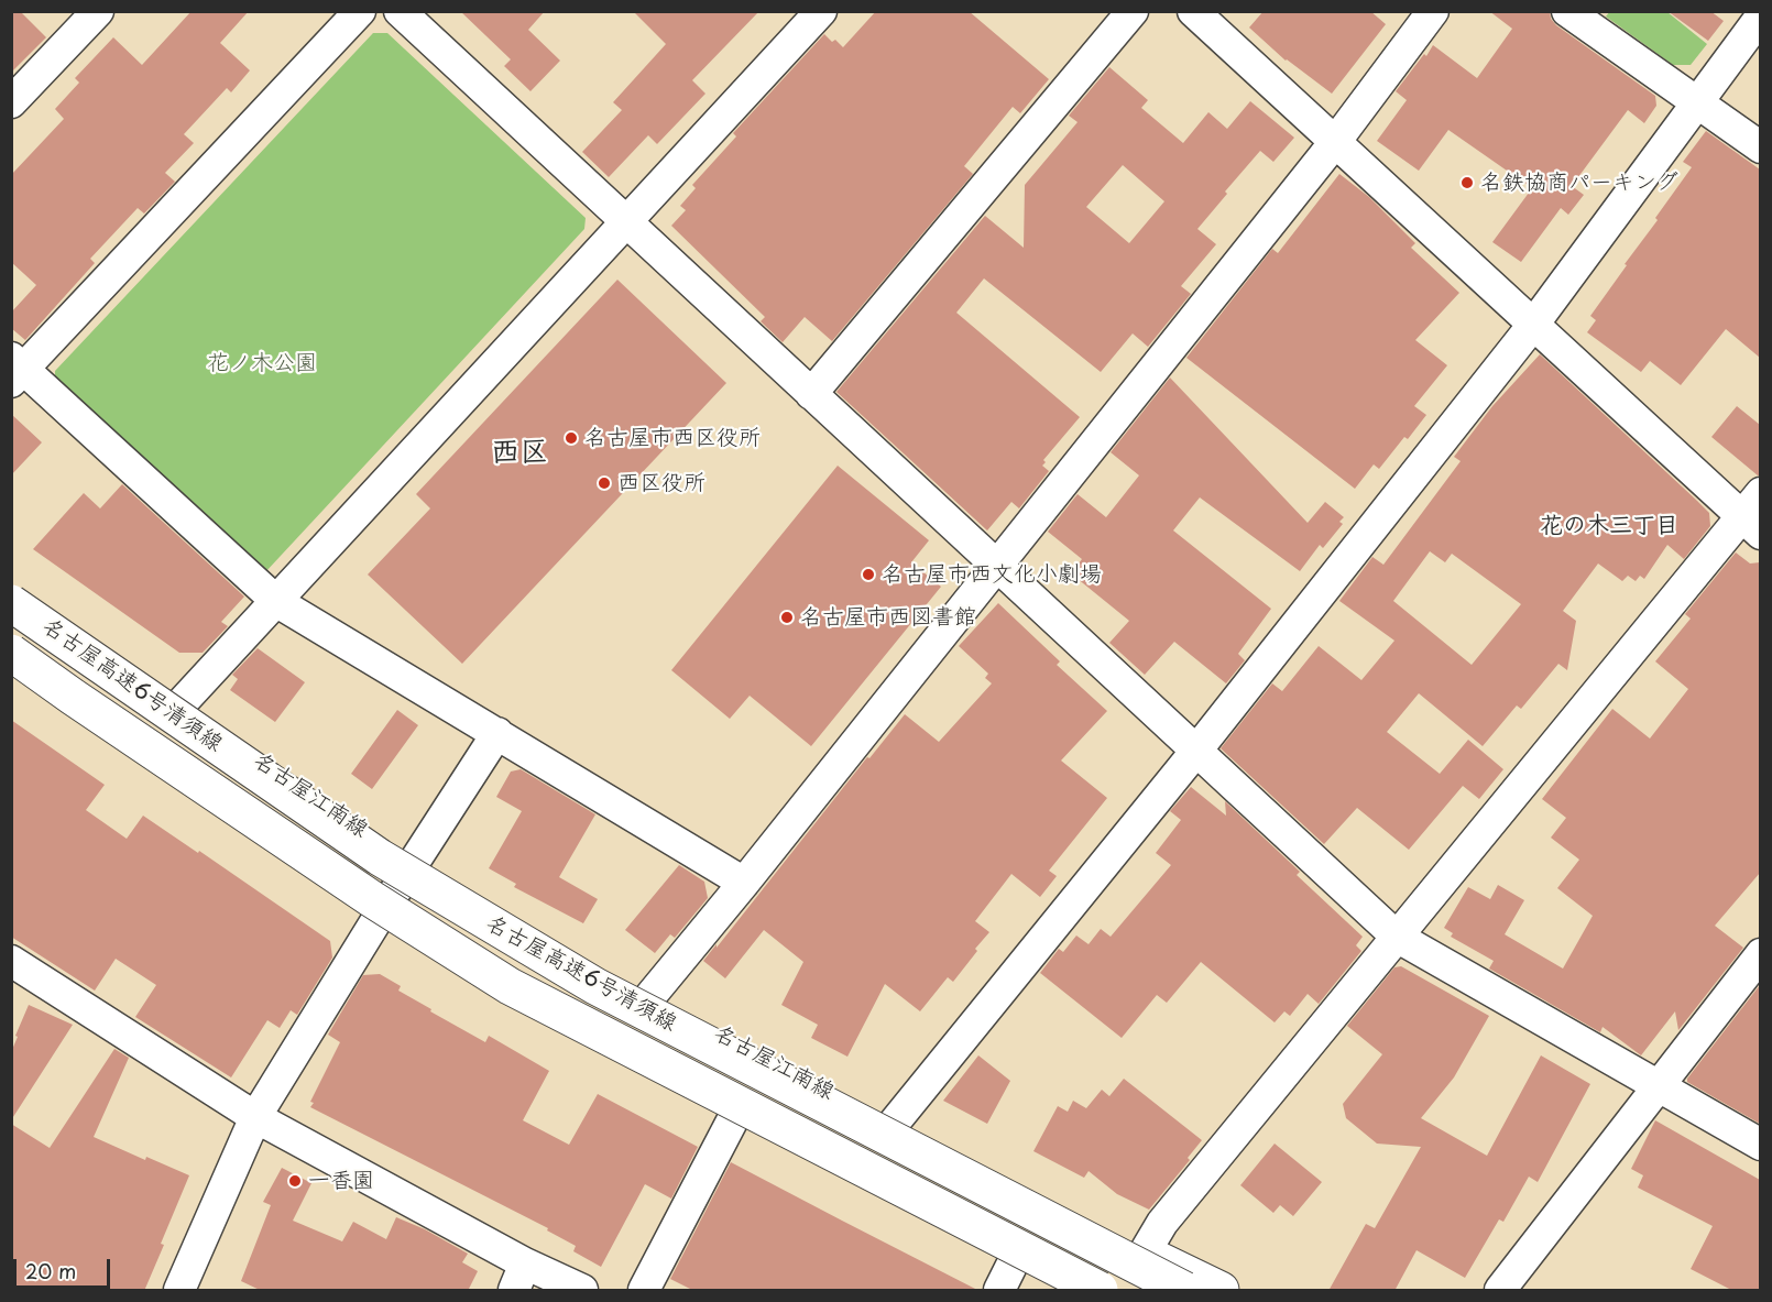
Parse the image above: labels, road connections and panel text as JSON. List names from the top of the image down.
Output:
{
  "streets": {
    "main road": ["名古屋高速6号清須線", "名古屋江南線"]
  },
  "districts": ["西区", "花の木三丁目"],
  "parks": ["花ノ木公園"],
  "places": [
    "名鉄協商パーキング",
    "名古屋市西区役所",
    "西区役所",
    "名古屋市西文化小劇場",
    "名古屋市西図書館",
    "一香園"
  ],
  "scale_bar": "20 m"
}
